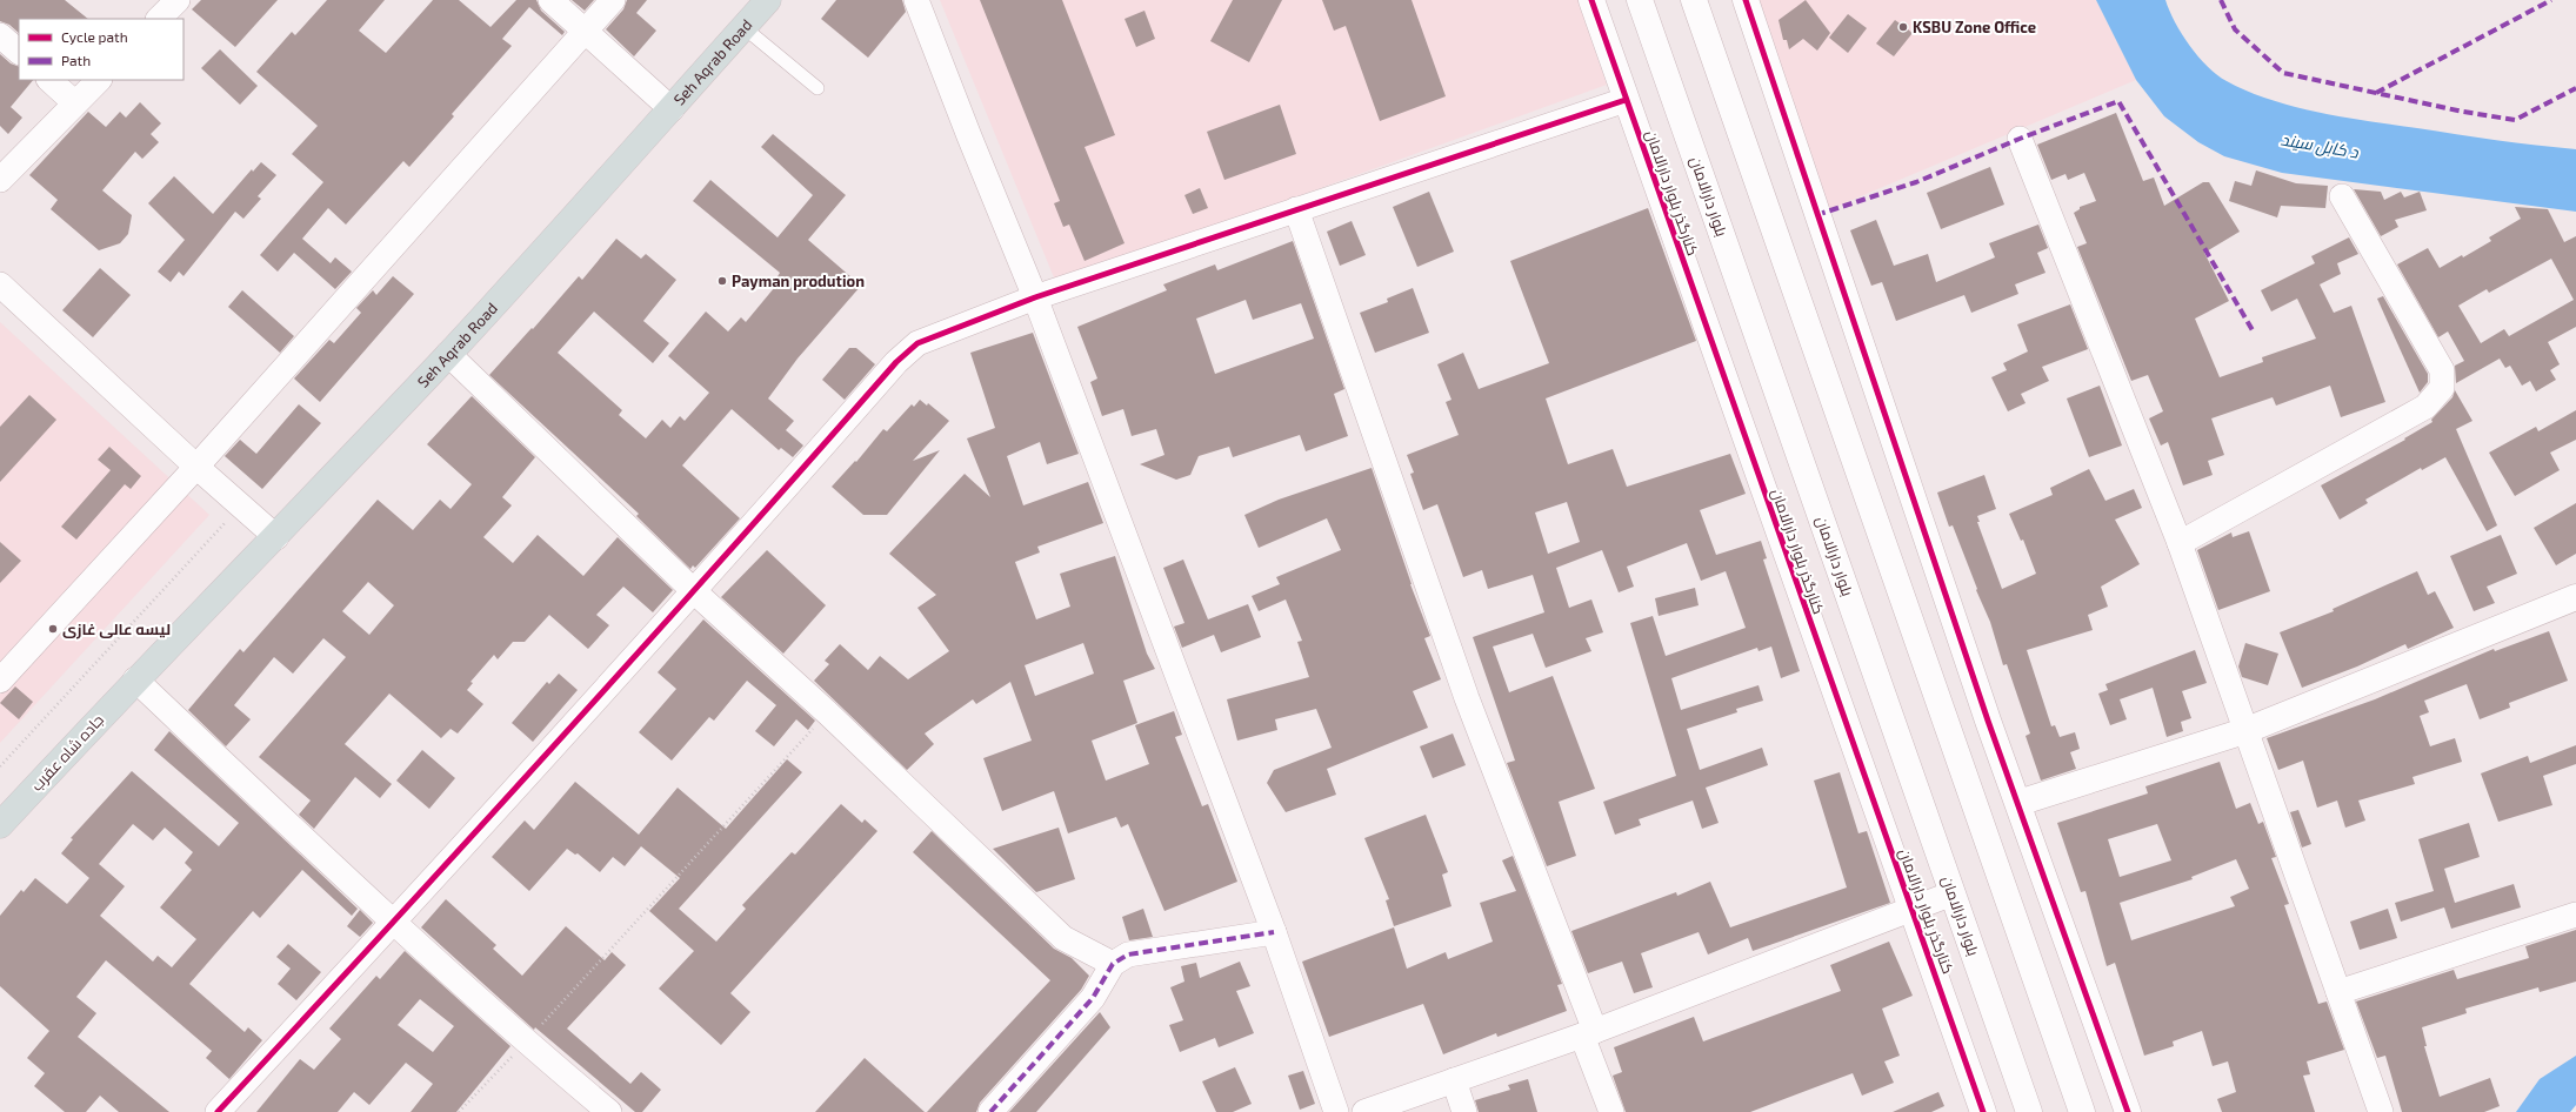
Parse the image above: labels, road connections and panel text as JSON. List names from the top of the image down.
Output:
{
  "streets": {
    "highway": ["Seh Aqrab Road", "جاده شاه عقرب"],
    "street": ["کنارگذر بلوار دارالامان", "بلوار دارالامان"]
  },
  "crossings": [
    ["Seh Aqrab Road", "جاده شاه عقرب"]
  ],
  "water": ["د کابل سيند"],
  "places": ["KSBU Zone Office", "Payman prodution", "لیسه عالی غازی"],
  "legend": ["Cycle path", "Path"]
}
